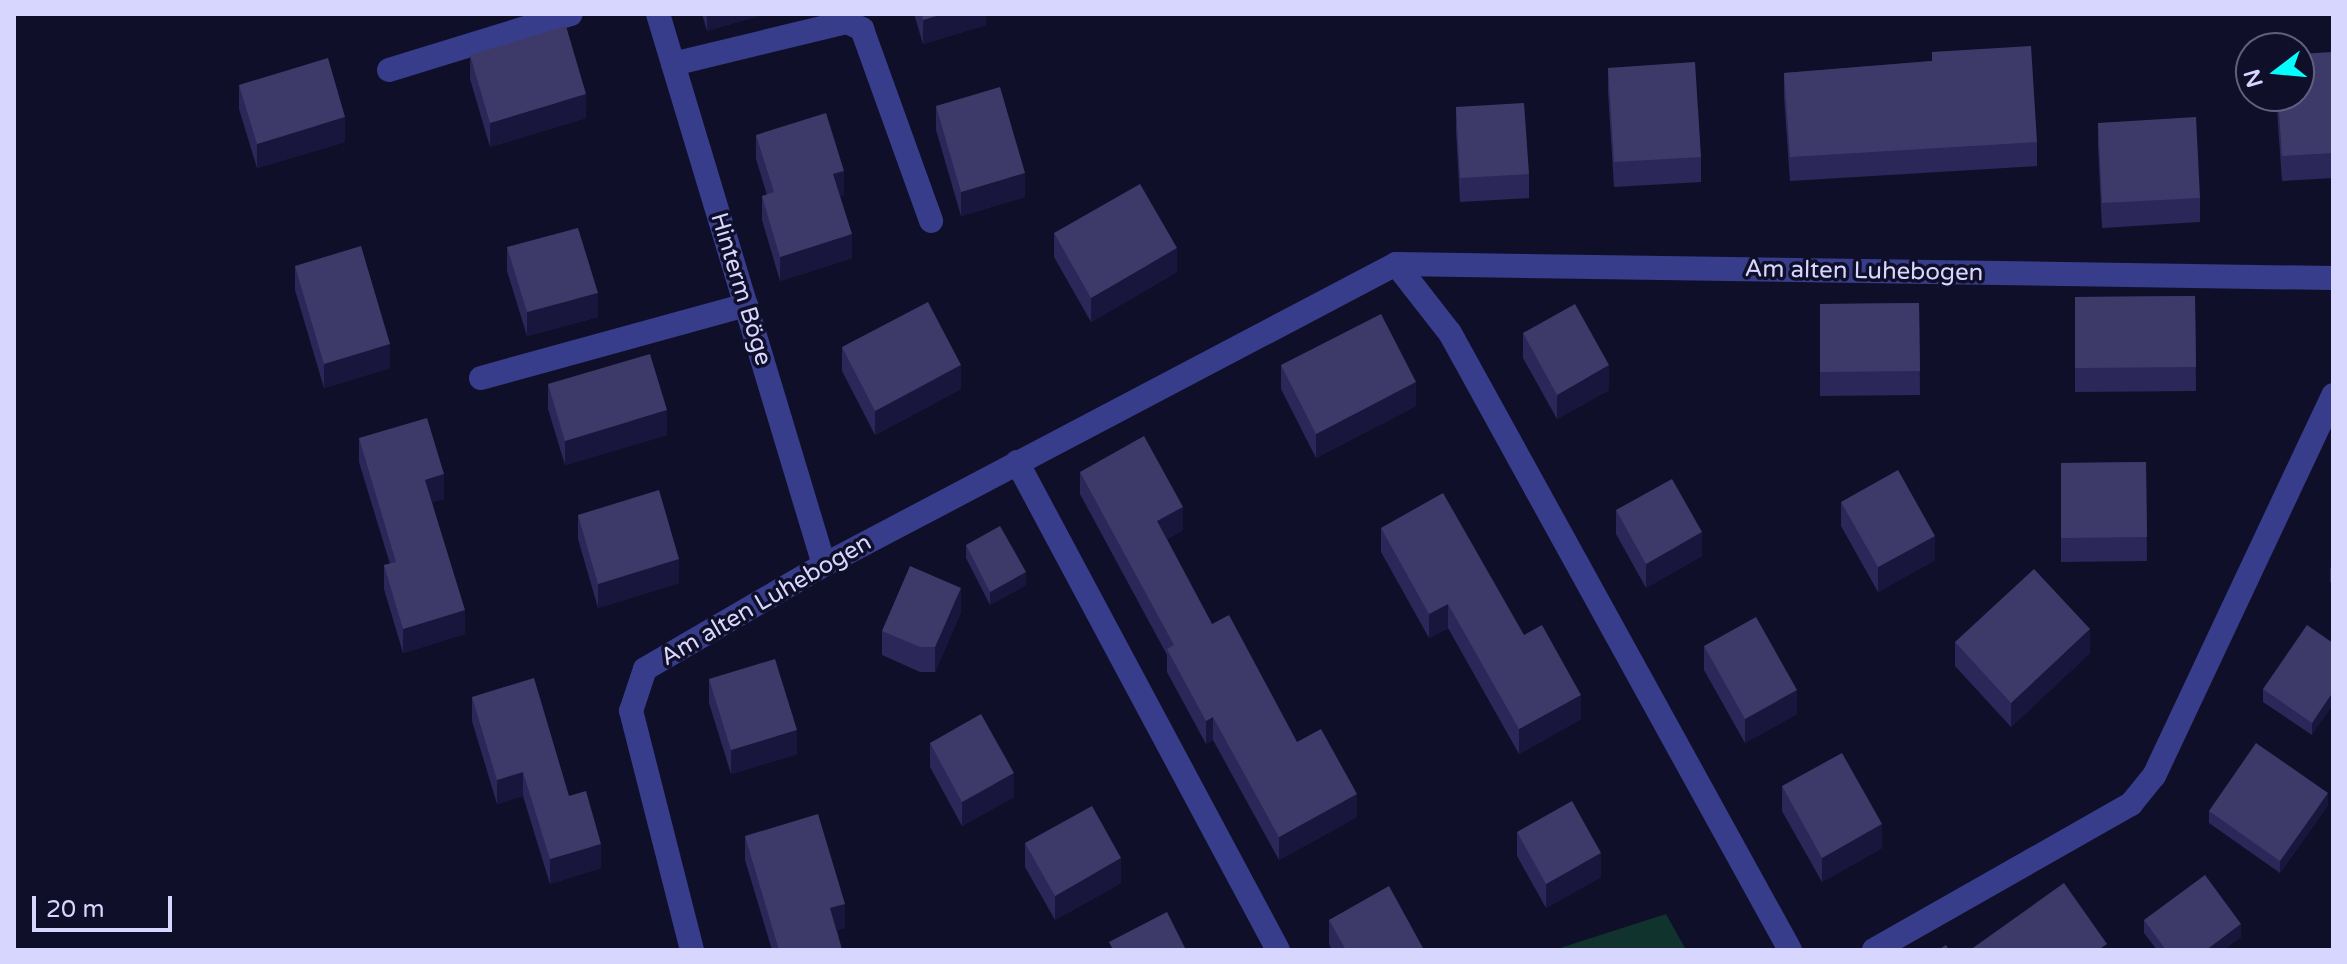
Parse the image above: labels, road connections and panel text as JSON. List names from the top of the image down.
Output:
{
  "streets": {
    "street": ["Am alten Luhebogen", "Hinterm Böge"]
  },
  "crossings": [
    ["Am alten Luhebogen", "Hinterm Böge"]
  ],
  "scale_bar": "20 m",
  "north": "left"
}
